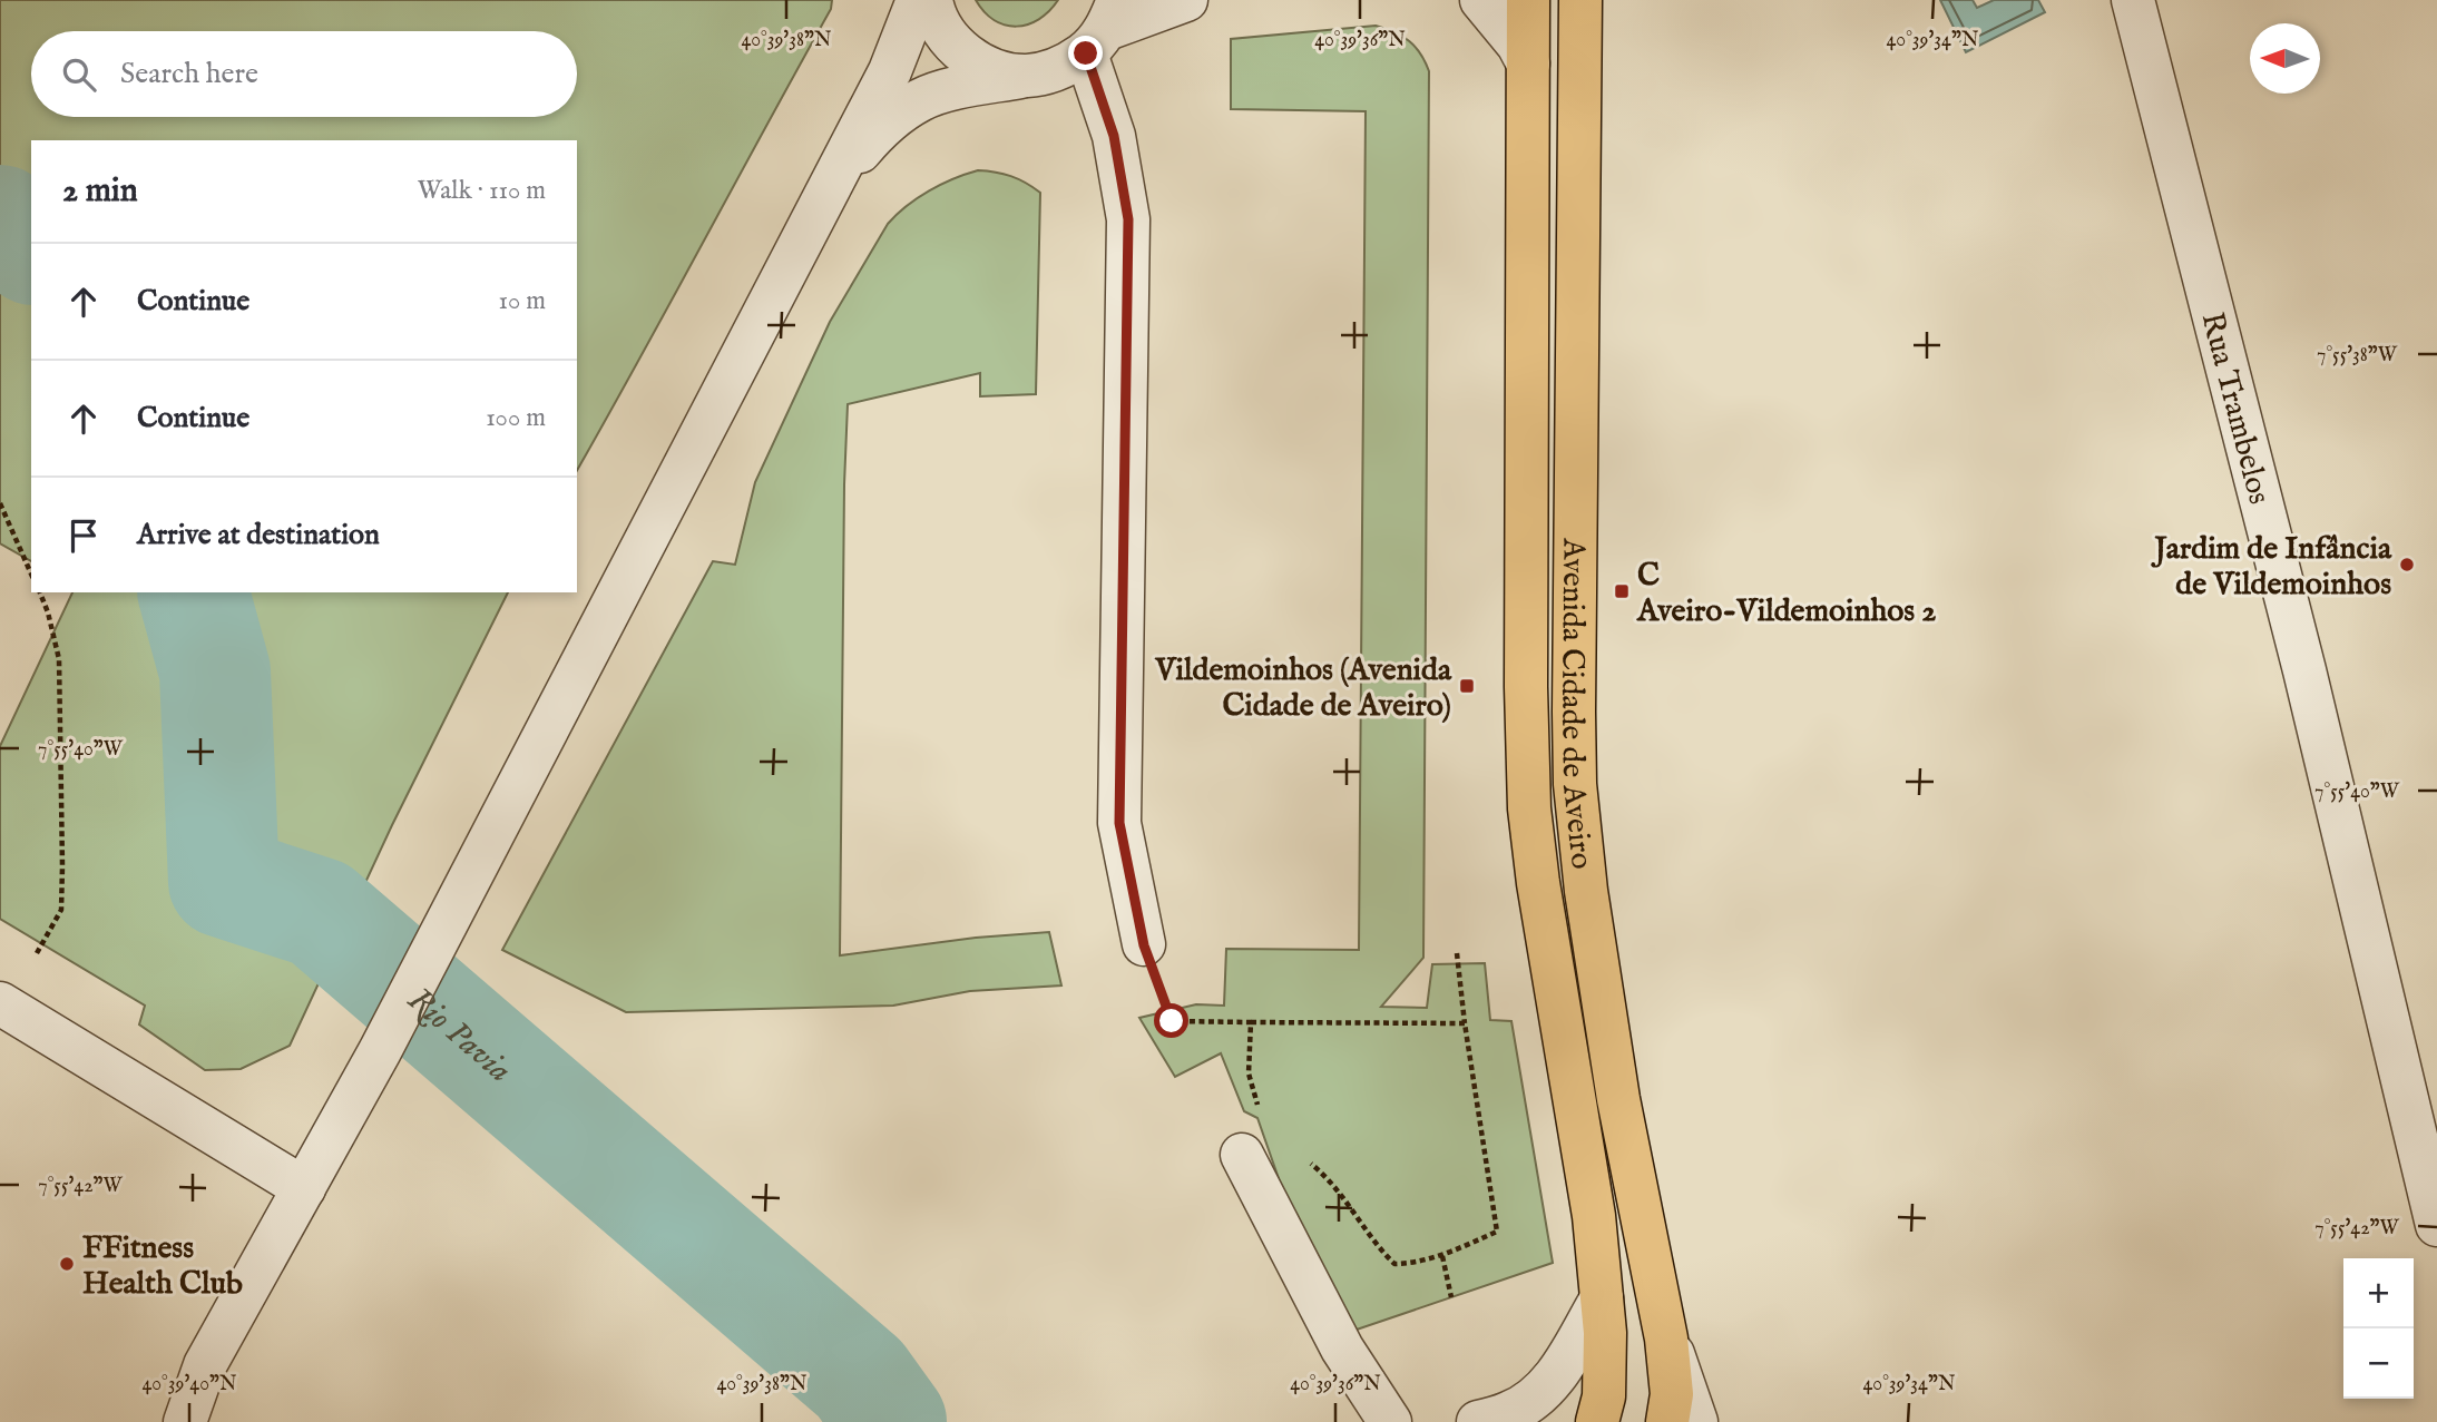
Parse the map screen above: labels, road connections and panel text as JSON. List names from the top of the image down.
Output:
{
  "streets": {
    "main road": ["Avenida Cidade de Aveiro"],
    "street": ["Rua Trambelos"]
  },
  "water": ["Rio Pavia"],
  "places": {
    "other": ["Jardim de Infância de Vildemoinhos", "FFitness Health Club"],
    "transit": ["C Aveiro-Vildemoinhos 2", "Vildemoinhos (Avenida Cidade de Aveiro)"]
  },
  "north": "left",
  "page": {
    "search": "Search here",
    "heading": ["2 min", "Walk · 110 m"],
    "list": [
      ["Continue", "10 m"],
      ["Continue", "100 m"],
      "Arrive at destination"
    ],
    "map_buttons": ["+", "−"]
  },
  "coordinates": [
    "40°39'38\"N",
    "40°39'36\"N",
    "40°39'34\"N",
    "7°55'38\"W",
    "7°55'40\"W",
    "7°55'42\"W",
    "40°39'40\"N"
  ]
}
